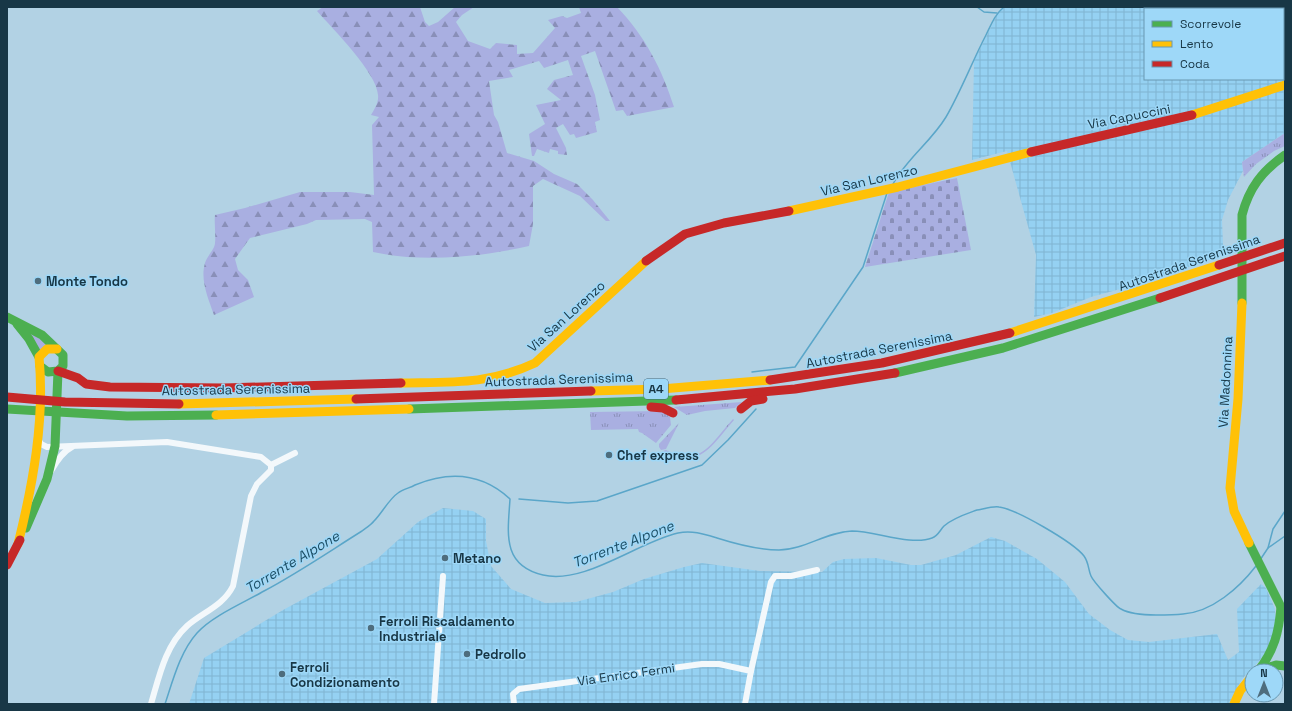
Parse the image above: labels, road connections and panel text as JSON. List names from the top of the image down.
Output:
{
  "streets": {
    "main road": [
      "Via Capuccini",
      "Via San Lorenzo",
      "Autostrada Serenissima",
      "Via Madonnina",
      "A4"
    ],
    "street": ["Via Enrico Fermi"]
  },
  "crossings": [
    ["Via Capuccini", "Via San Lorenzo"]
  ],
  "water": ["Torrente Alpone"],
  "places": [
    "Monte Tondo",
    "Chef express",
    "Metano",
    "Ferroli Riscaldamento Industriale",
    "Pedrollo",
    "Ferroli Condizionamento"
  ],
  "legend": ["Scorrevole", "Lento", "Coda"],
  "north": "top"
}
